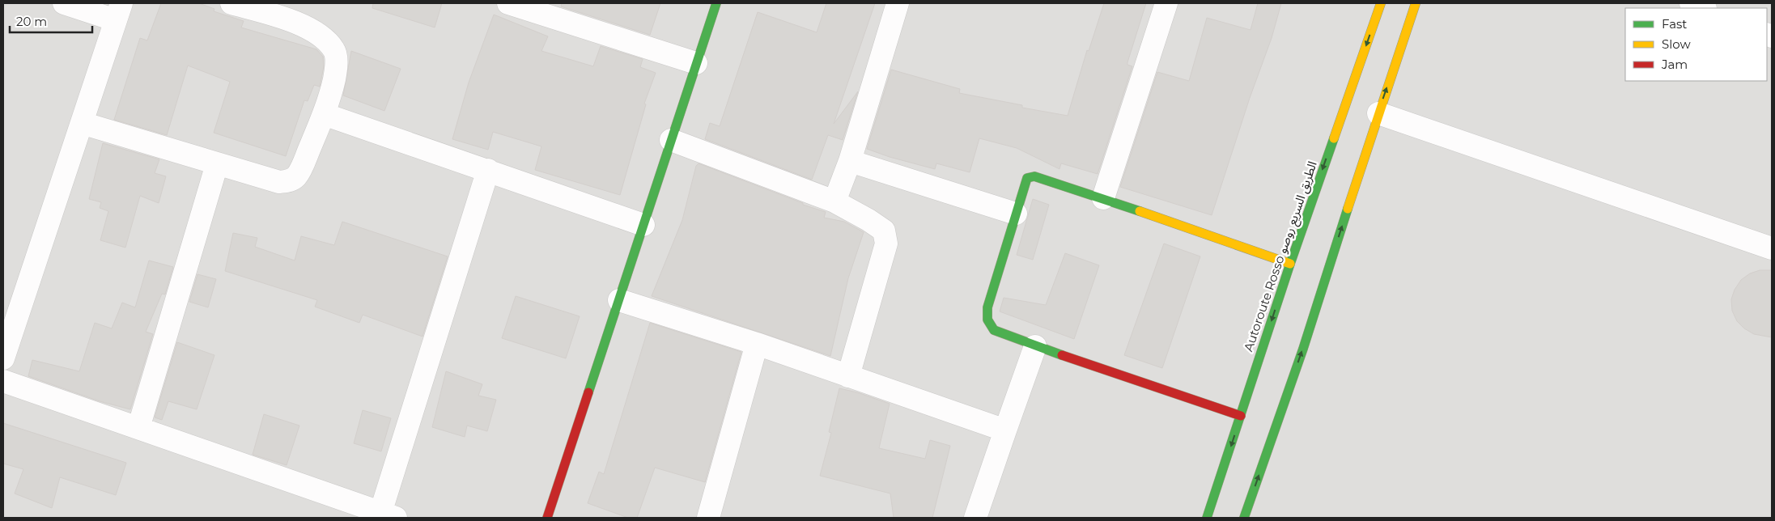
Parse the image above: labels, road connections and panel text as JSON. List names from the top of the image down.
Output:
{
  "streets": {
    "main road": ["Autoroute Rosso الطريق السريع روصو"]
  },
  "legend": ["Fast", "Slow", "Jam"],
  "scale_bar": "20 m"
}
